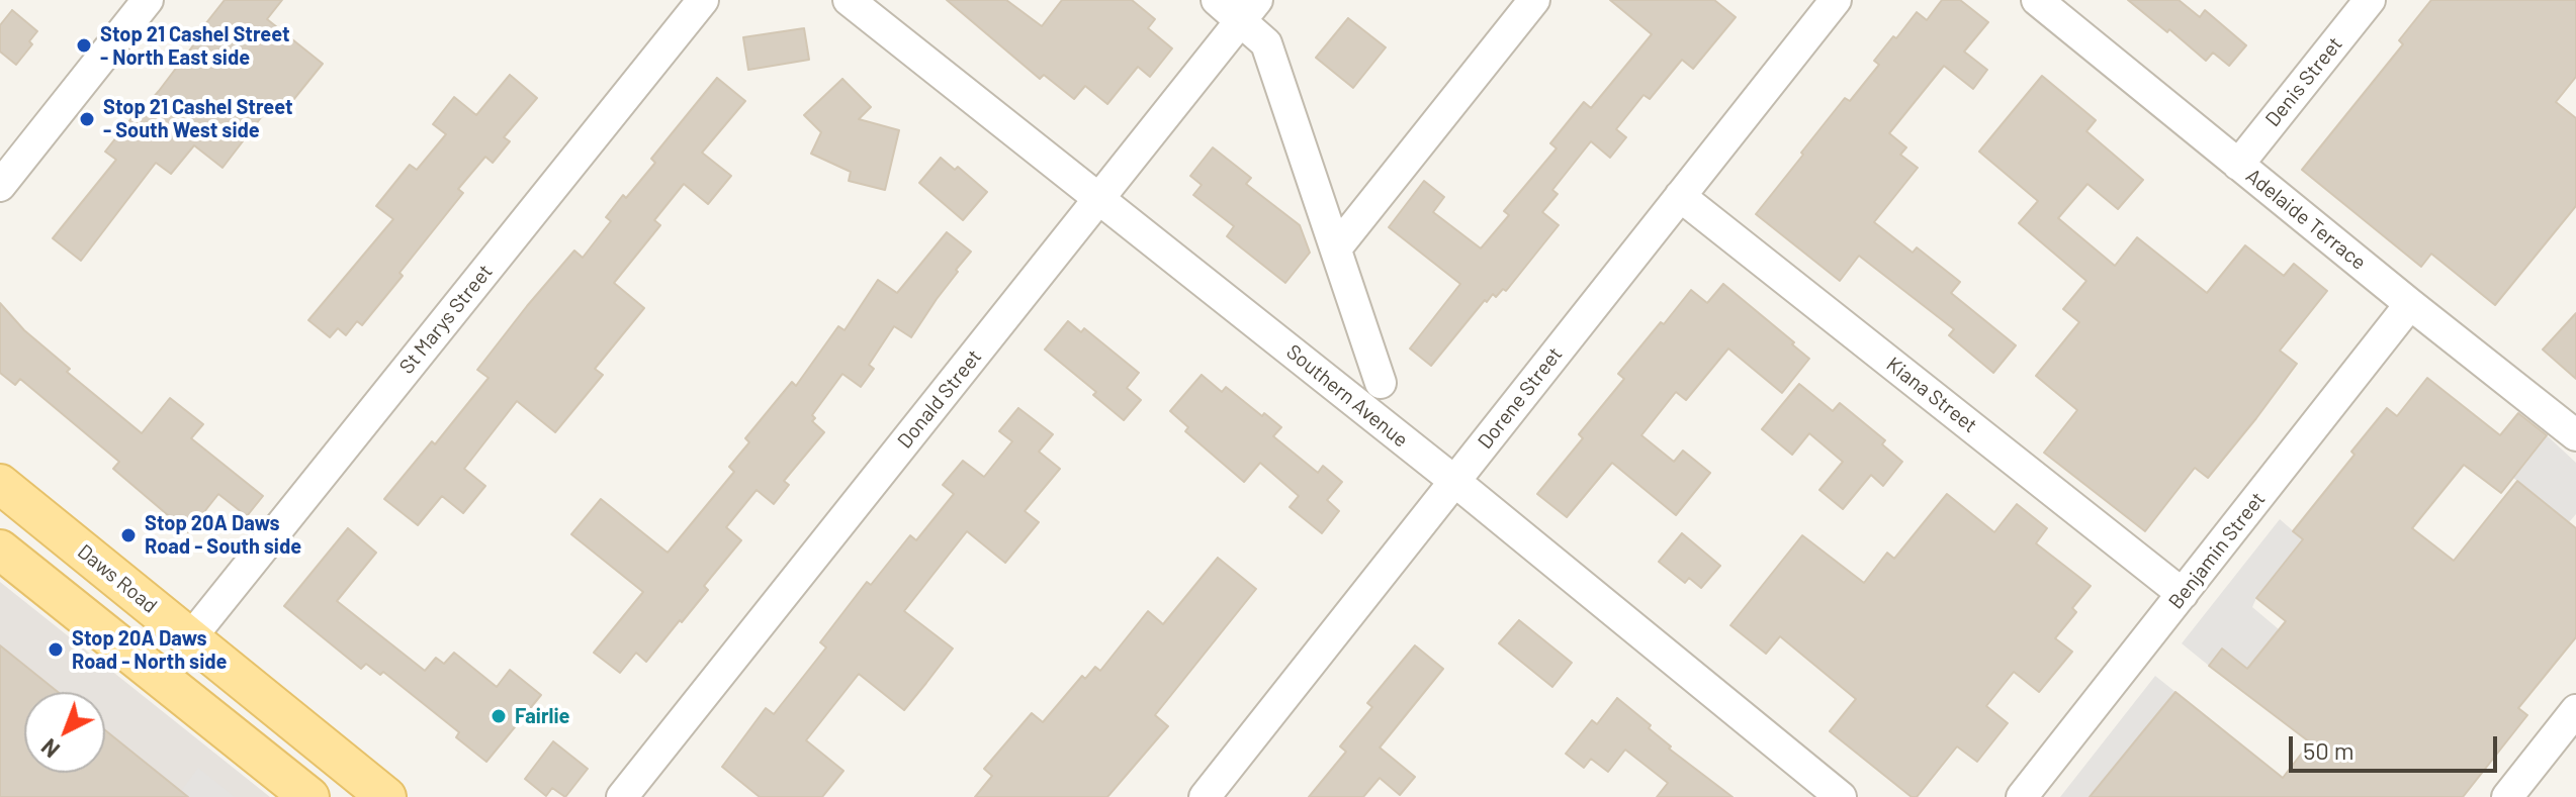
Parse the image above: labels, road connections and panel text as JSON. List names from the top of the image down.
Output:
{
  "streets": {
    "main road": ["Daws Road"],
    "street": [
      "Denis Street",
      "Adelaide Terrace",
      "St Marys Street",
      "Kiana Street",
      "Southern Avenue",
      "Dorene Street",
      "Donald Street",
      "Benjamin Street"
    ]
  },
  "crossings": [
    ["Denis Street", "Adelaide Terrace"],
    ["Adelaide Terrace", "Benjamin Street"],
    ["St Marys Street", "Daws Road"],
    ["Kiana Street", "Dorene Street"],
    ["Kiana Street", "Benjamin Street"],
    ["Southern Avenue", "Dorene Street"],
    ["Southern Avenue", "Donald Street"]
  ],
  "places": [
    "Stop 21 Cashel Street - North East side",
    "Stop 21 Cashel Street - South West side",
    "Stop 20A Daws Road - South side",
    "Stop 20A Daws Road - North side",
    "Fairlie"
  ],
  "scale_bar": "50 m",
  "north": "bottom left"
}
